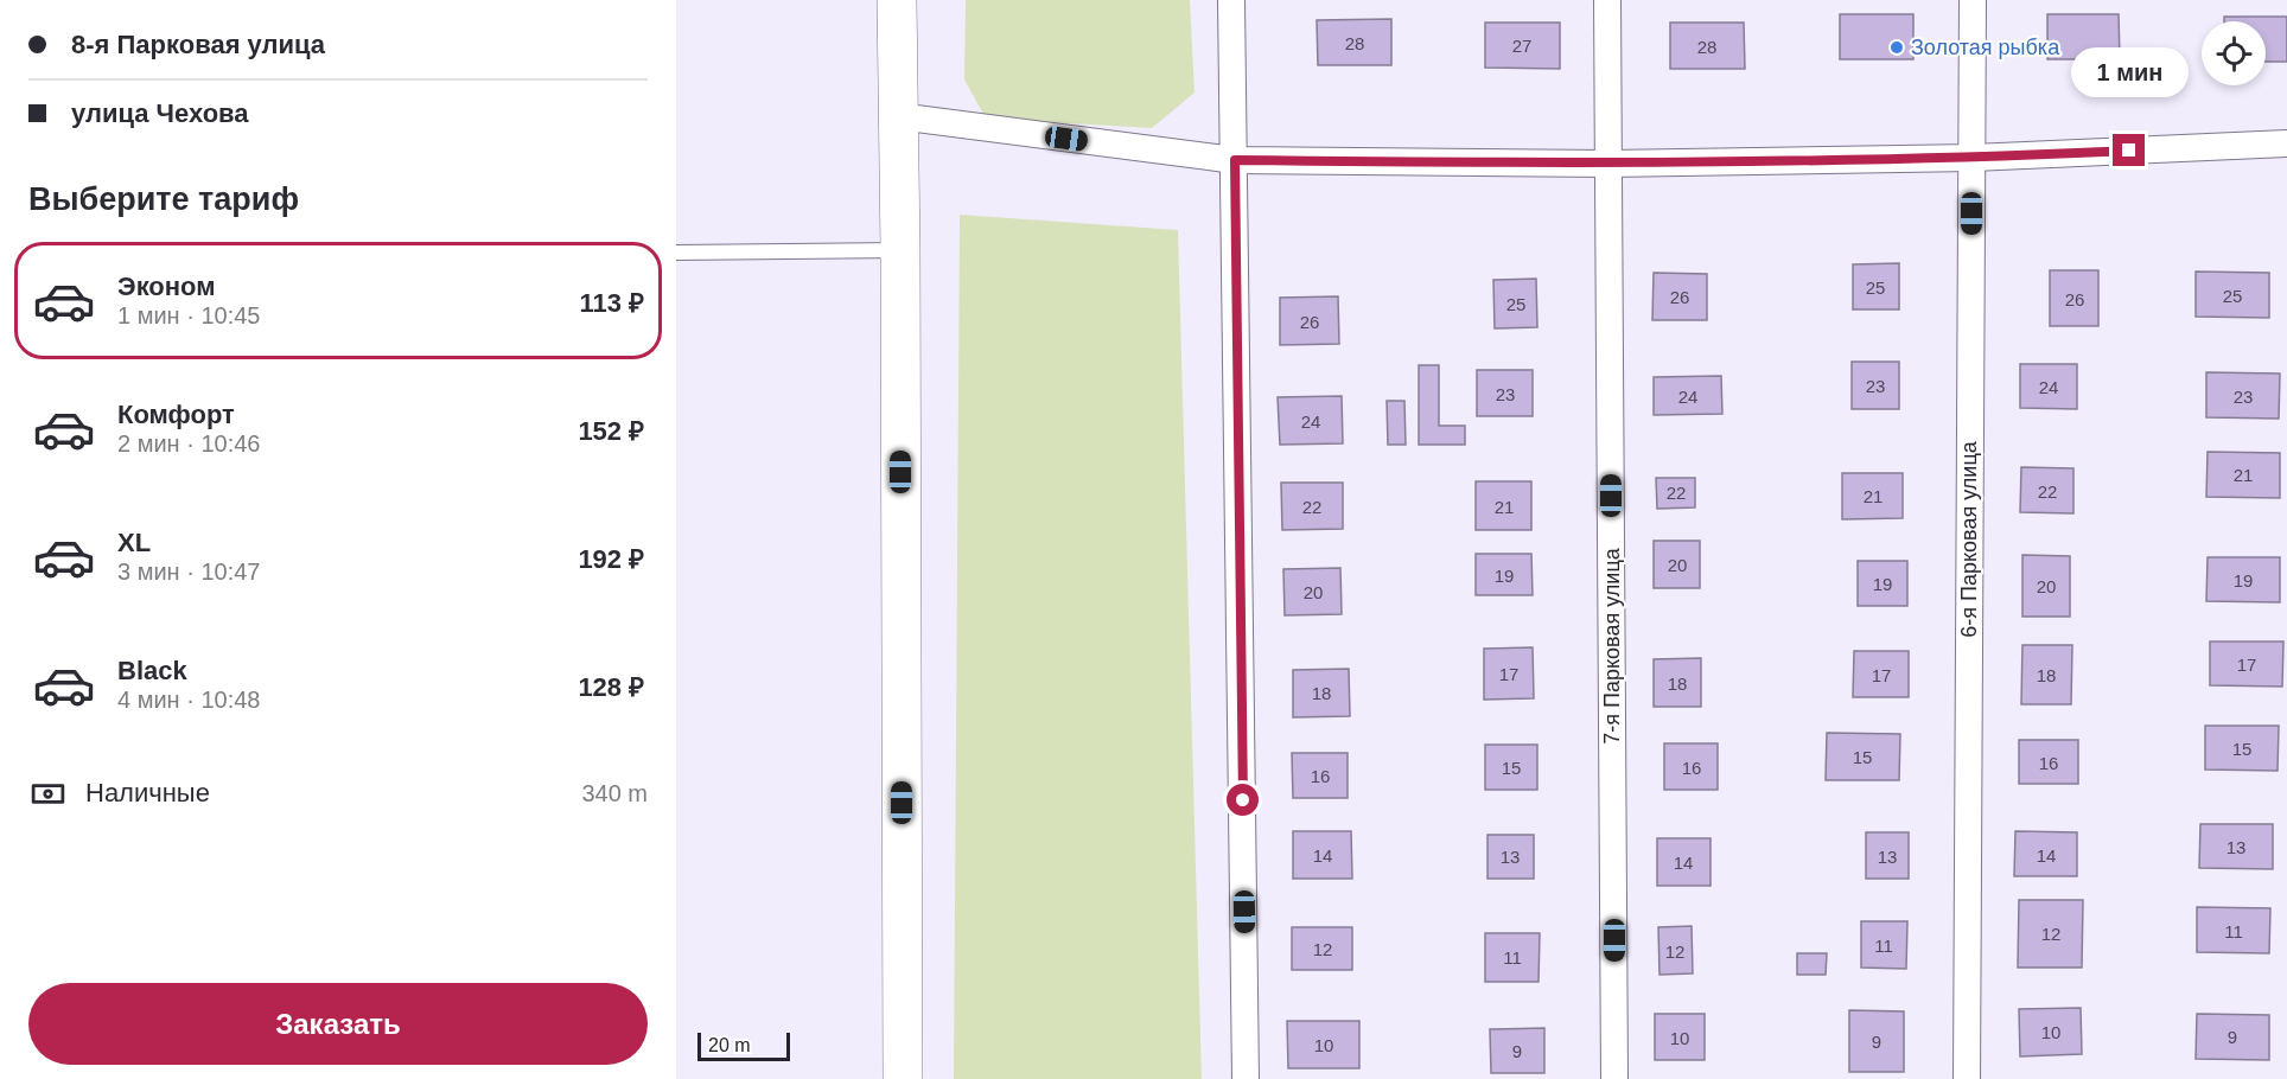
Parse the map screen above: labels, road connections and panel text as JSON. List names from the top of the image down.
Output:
{
  "streets": {
    "street": ["6-я Парковая улица", "7-я Парковая улица"]
  },
  "places": ["Золотая рыбка"],
  "house_numbers": [
    "28",
    "27",
    "28",
    "25",
    "25",
    "26",
    "26",
    "25",
    "26",
    "23",
    "24",
    "23",
    "24",
    "23",
    "24",
    "21",
    "22",
    "22",
    "21",
    "22",
    "21",
    "20",
    "19",
    "19",
    "19",
    "20",
    "20",
    "17",
    "17",
    "17",
    "18",
    "18",
    "18",
    "15",
    "15",
    "16",
    "15",
    "16",
    "16",
    "13",
    "14",
    "14",
    "13",
    "13",
    "14",
    "11",
    "12",
    "11",
    "12",
    "12",
    "11",
    "10",
    "9",
    "10",
    "9",
    "10",
    "9"
  ],
  "scale_bar": "20 m",
  "page": {
    "banner": ["8-я Парковая улица", "улица Чехова"],
    "bubble": "1 мин",
    "heading": "Выберите тариф",
    "list": [
      {
        "name": "Эконом",
        "note": "1 мин · 10:45",
        "value": "113 ₽"
      },
      {
        "name": "Комфорт",
        "note": "2 мин · 10:46",
        "value": "152 ₽"
      },
      {
        "name": "XL",
        "note": "3 мин · 10:47",
        "value": "192 ₽"
      },
      {
        "name": "Black",
        "note": "4 мин · 10:48",
        "value": "128 ₽"
      }
    ],
    "pay": ["Наличные", "340 m"],
    "buttons": "Заказать",
    "scale": "20 m"
  }
}
